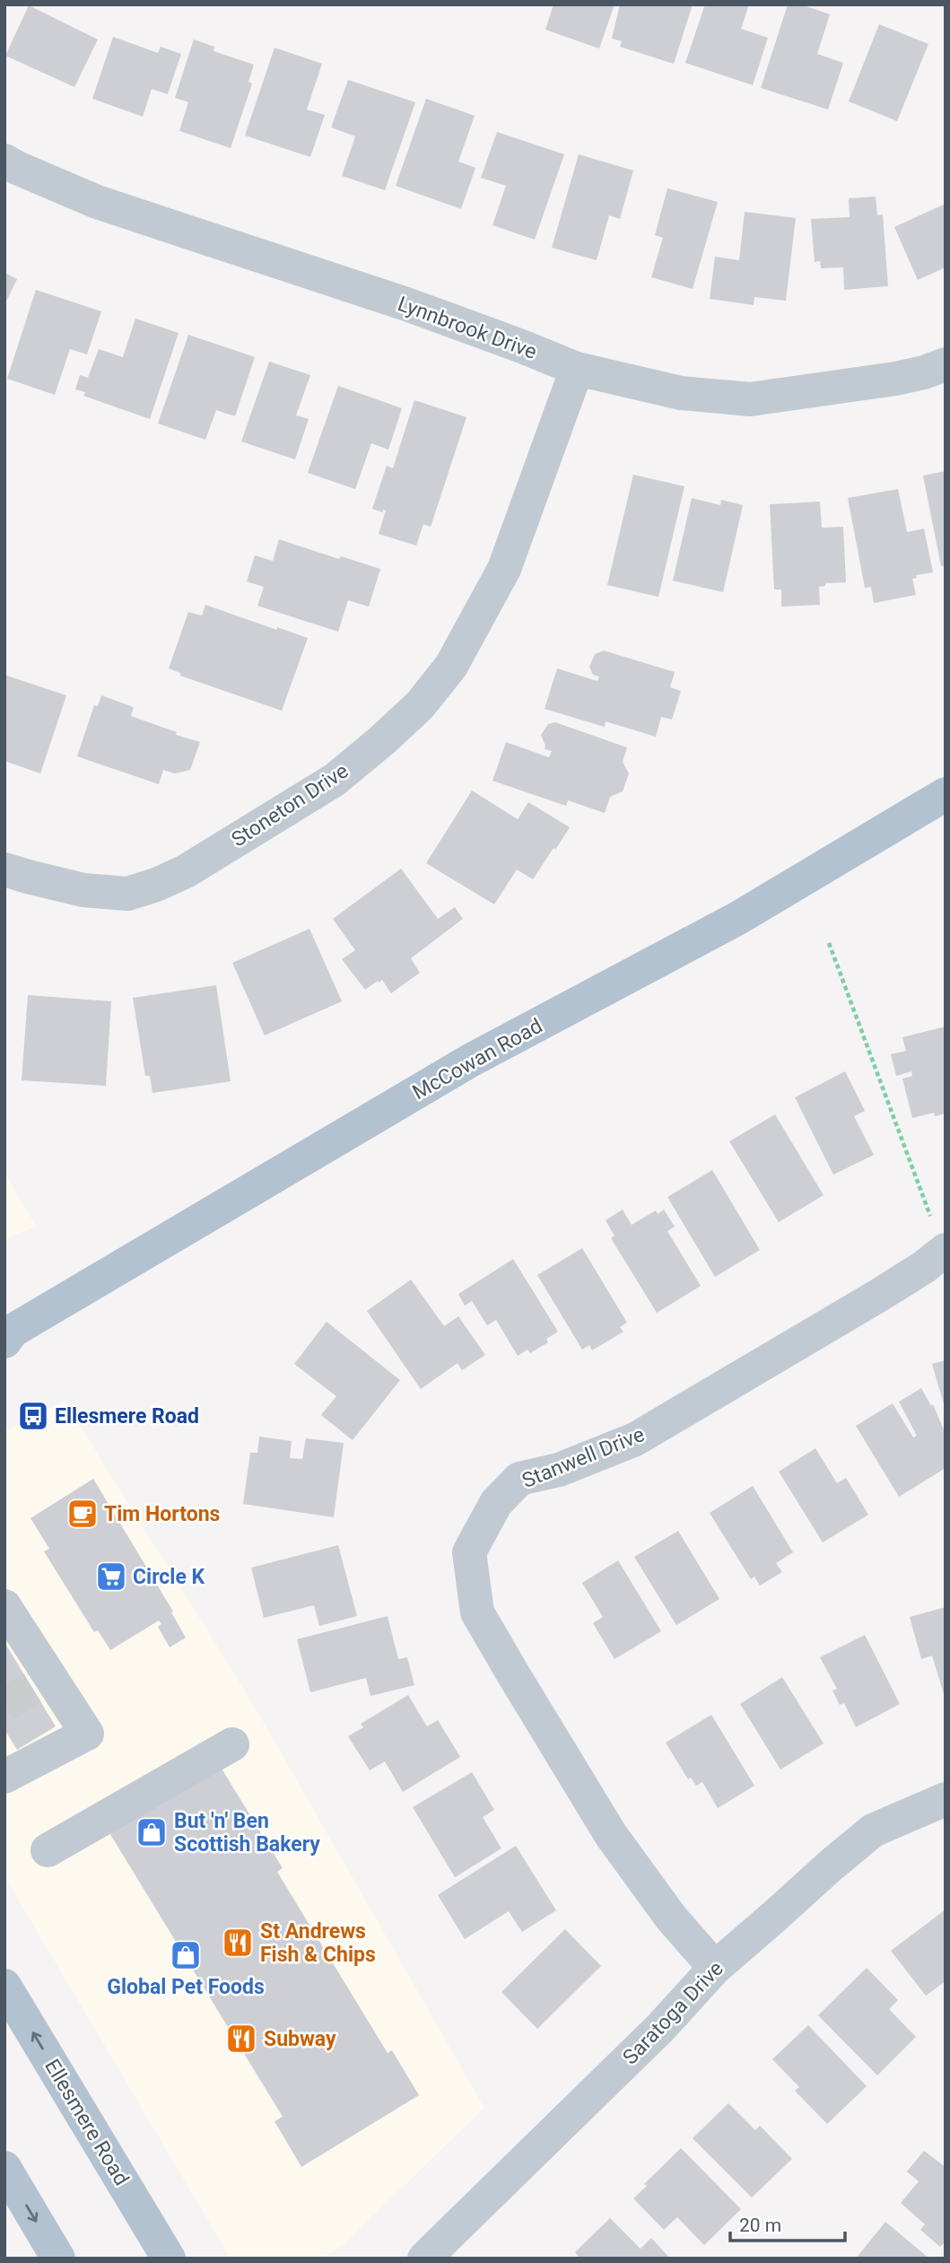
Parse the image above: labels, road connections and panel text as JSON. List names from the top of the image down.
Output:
{
  "streets": {
    "main road": ["McCowan Road", "Ellesmere Road"],
    "street": [
      "Lynnbrook Drive",
      "Stoneton Drive",
      "Stanwell Drive",
      "Saratoga Drive"
    ]
  },
  "crossings": [
    ["Lynnbrook Drive", "Stoneton Drive"],
    ["Stanwell Drive", "Saratoga Drive"]
  ],
  "places": {
    "bus stop": ["Ellesmere Road"],
    "cafe": ["Tim Hortons"],
    "supermarket": ["Circle K"],
    "shop": ["But 'n' Ben Scottish Bakery", "Global Pet Foods"],
    "restaurant": ["St Andrews Fish & Chips", "Subway"]
  },
  "scale_bar": "20 m"
}
